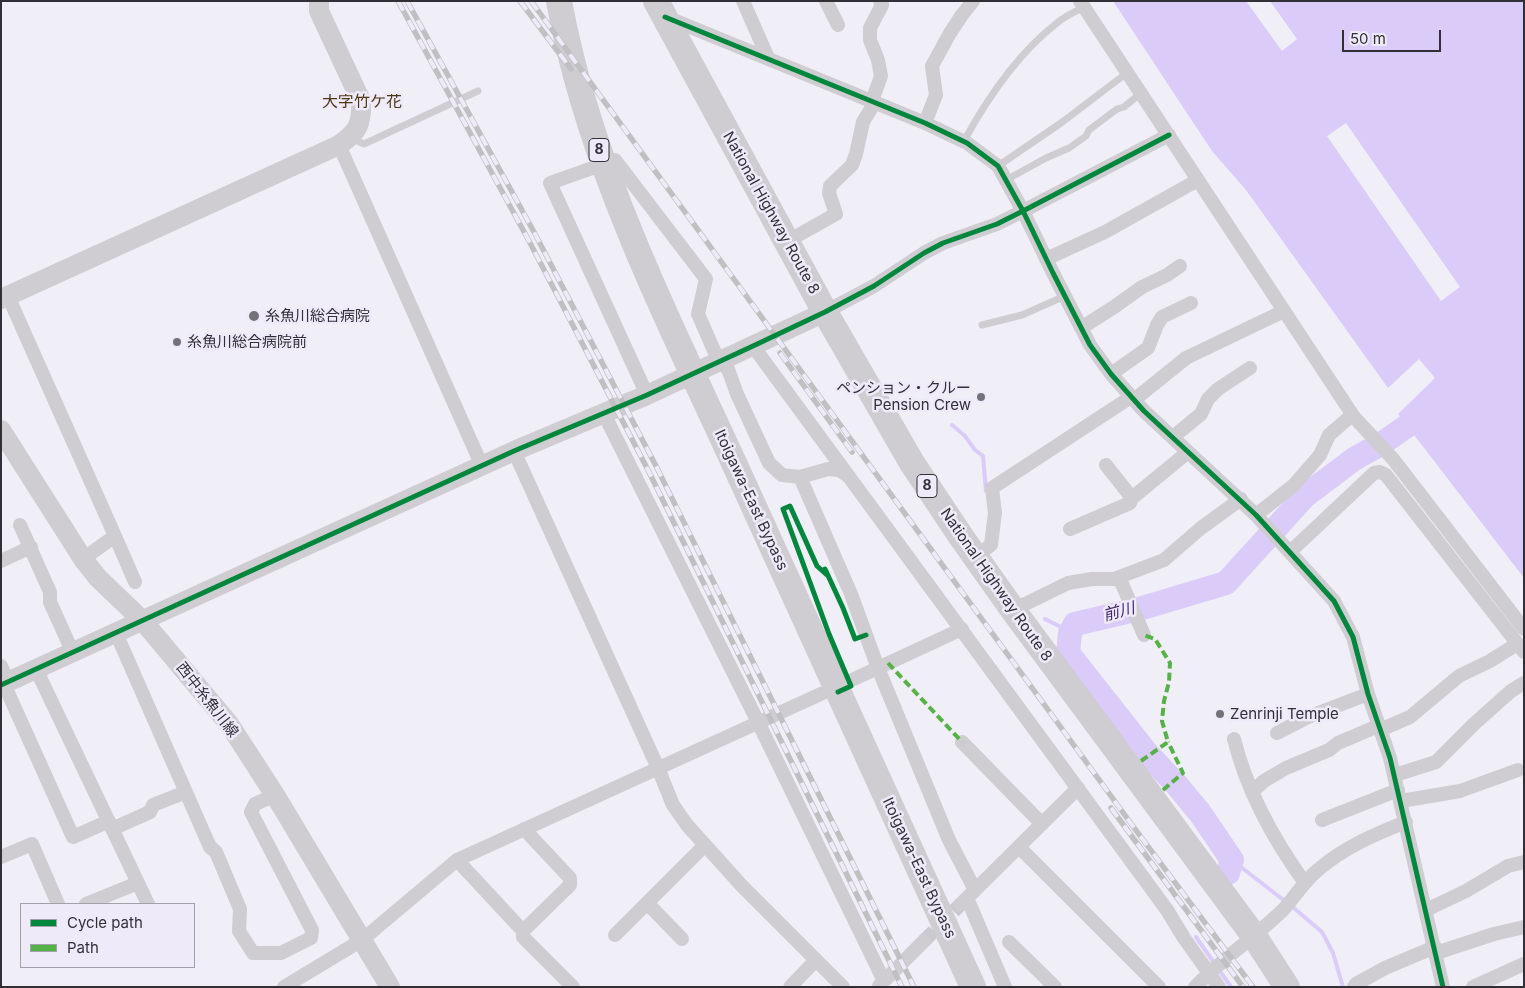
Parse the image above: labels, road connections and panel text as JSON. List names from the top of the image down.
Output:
{
  "streets": {
    "highway": ["8", "National Highway Route 8", "Itoigawa-East Bypass"],
    "street": ["西中糸魚川線"]
  },
  "districts": ["大字竹ケ花"],
  "water": ["前川"],
  "places": [
    "糸魚川総合病院",
    "糸魚川総合病院前",
    "ペンション・クルー Pension Crew",
    "Zenrinji Temple"
  ],
  "legend": ["Cycle path", "Path"],
  "scale_bar": "50 m"
}
